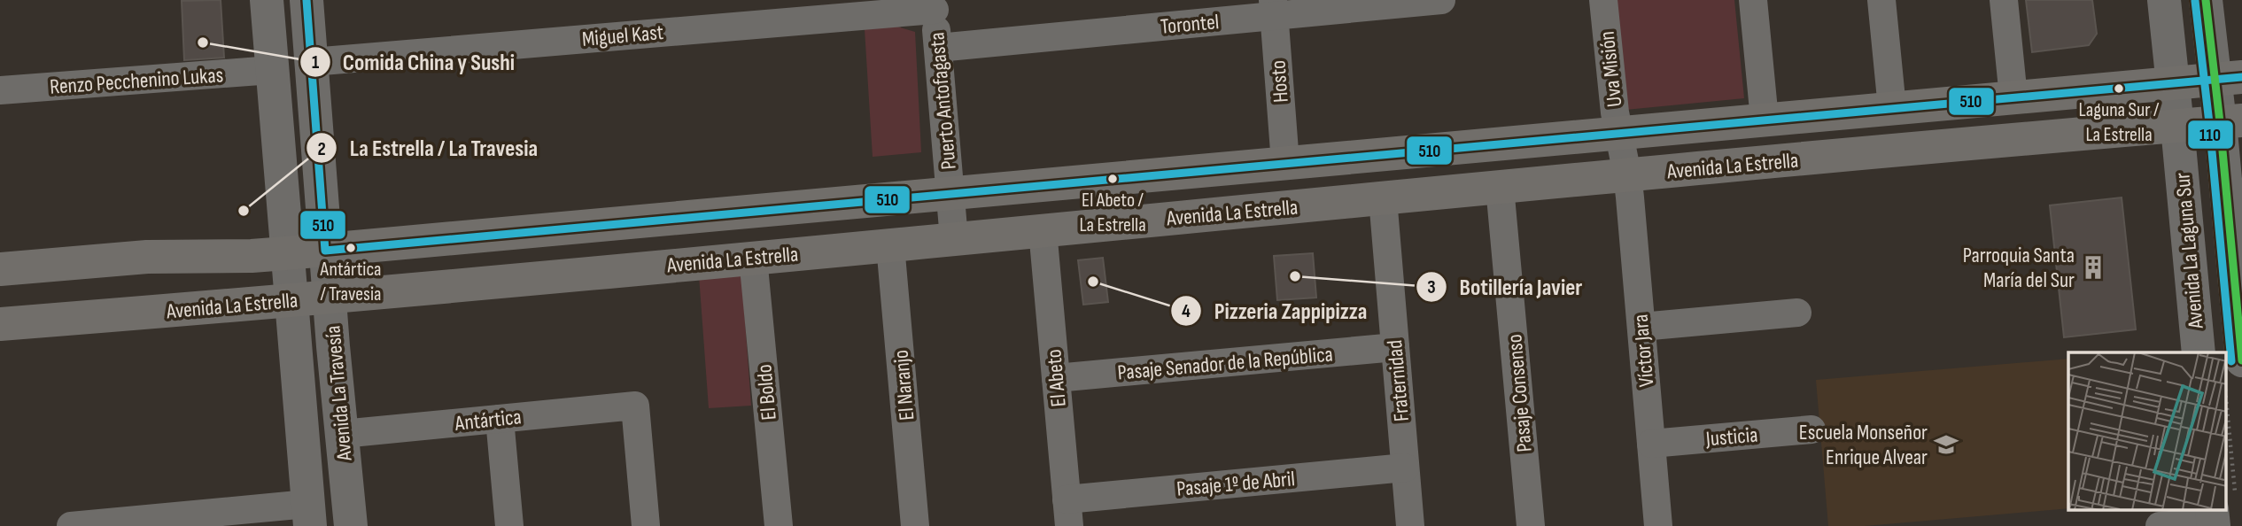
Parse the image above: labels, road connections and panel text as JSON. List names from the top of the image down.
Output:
{
  "streets": {
    "main road": ["Avenida La Estrella"],
    "street": [
      "Torontel",
      "Miguel Kast",
      "Uva Misión",
      "Renzo Pecchenino Lukas",
      "Hosto",
      "Puerto Antofagasta",
      "Avenida La Laguna Sur",
      "Víctor Jara",
      "Pasaje Senador de la República",
      "El Abeto",
      "Fraternidad",
      "El Naranjo",
      "El Boldo",
      "Avenida La Travesía",
      "Pasaje Consenso",
      "Antártica",
      "Justicia",
      "Pasaje 1º de Abril"
    ]
  },
  "crossings": [
    ["Torontel", "Hosto"],
    ["Torontel", "Puerto Antofagasta"],
    ["Miguel Kast", "Puerto Antofagasta"],
    ["Miguel Kast", "Avenida La Travesía"],
    ["Uva Misión", "Avenida La Estrella"],
    ["Uva Misión", "Víctor Jara"],
    ["Renzo Pecchenino Lukas", "Avenida La Travesía"],
    ["Hosto", "Avenida La Estrella"],
    ["Puerto Antofagasta", "Avenida La Estrella"],
    ["Avenida La Estrella", "Avenida La Laguna Sur"],
    ["Avenida La Estrella", "Víctor Jara"],
    ["Avenida La Estrella", "El Abeto"],
    ["Avenida La Estrella", "Fraternidad"],
    ["Avenida La Estrella", "El Naranjo"],
    ["Avenida La Estrella", "El Boldo"],
    ["Avenida La Estrella", "Avenida La Travesía"],
    ["Avenida La Estrella", "Pasaje Consenso"],
    ["Víctor Jara", "Justicia"],
    ["Pasaje Senador de la República", "El Abeto"],
    ["Pasaje Senador de la República", "Fraternidad"],
    ["El Abeto", "Pasaje 1º de Abril"],
    ["Fraternidad", "Pasaje 1º de Abril"],
    ["Avenida La Travesía", "Antártica"]
  ],
  "places": {
    "other": [
      "Comida China y Sushi",
      "Laguna Sur / La Estrella",
      "El Abeto / La Estrella",
      "La Estrella / La Travesia",
      "Antártica / Travesia",
      "Botillería Javier",
      "Pizzeria Zappipizza"
    ],
    "building": ["Parroquia Santa María del Sur"],
    "school or university": ["Escuela Monseñor Enrique Alvear"]
  },
  "lines": ["transit line 510", "transit line 110"]
}
